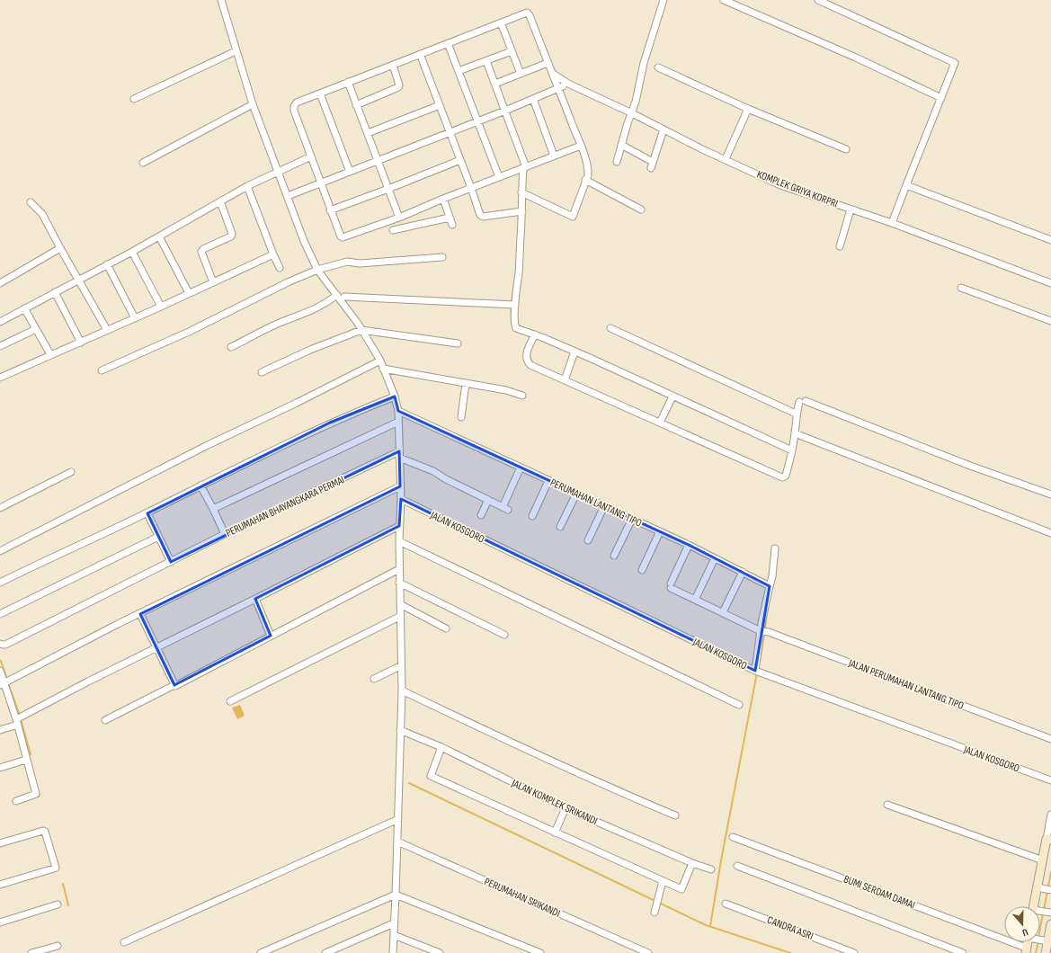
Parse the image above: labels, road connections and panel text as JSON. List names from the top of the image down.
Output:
{
  "streets": {
    "street": [
      "KOMPLEK GRIYA KORPRI",
      "PERUMAHAN LANTANG TIPO",
      "PERUMAHAN BHAYANGKARA PERMAI",
      "JALAN KOSGORO",
      "JALAN PERUMAHAN LANTANG TIPO",
      "JALAN KOMPLEK SRIKANDI",
      "BUMI SERDAM DAMAI",
      "PERUMAHAN SRIKANDI",
      "CANDRA ASRI"
    ]
  },
  "north": "bottom"
}
